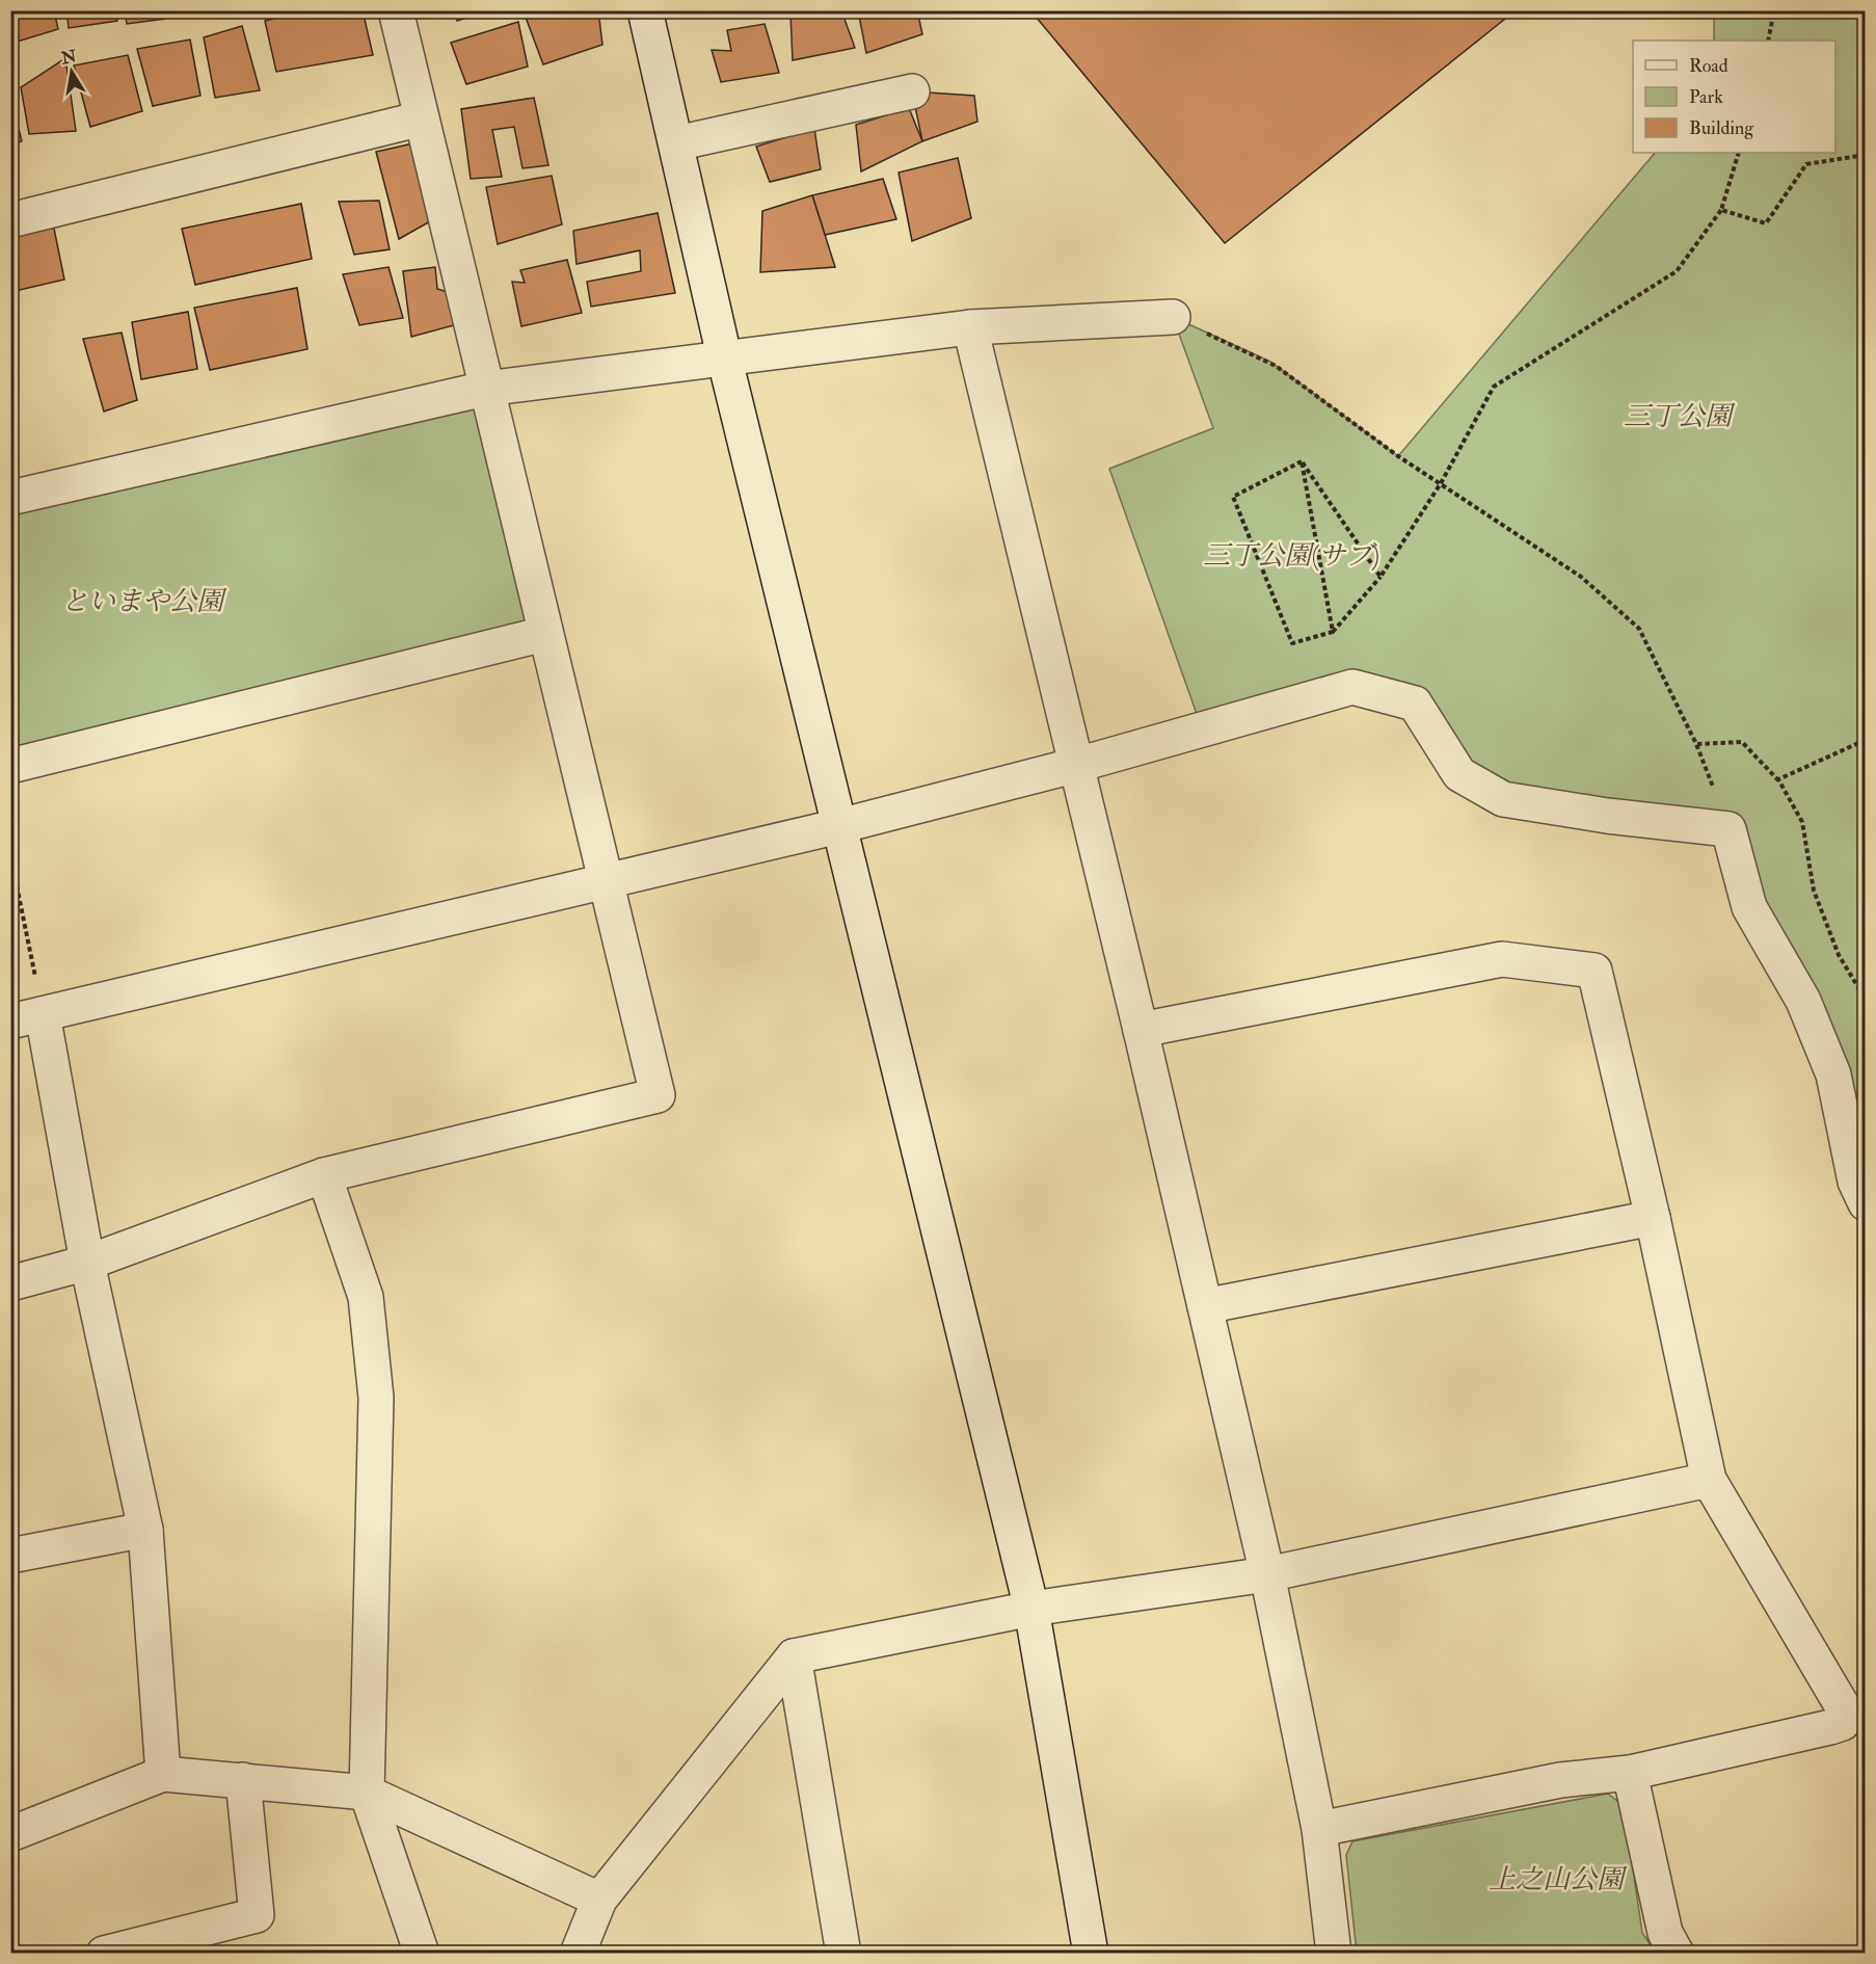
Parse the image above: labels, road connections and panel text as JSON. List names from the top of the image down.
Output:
{
  "parks": [
    "三丁公園",
    "三丁公園(サブ)",
    "といまや公園",
    "上之山公園"
  ],
  "legend": ["Road", "Park", "Building"],
  "north": "top"
}
